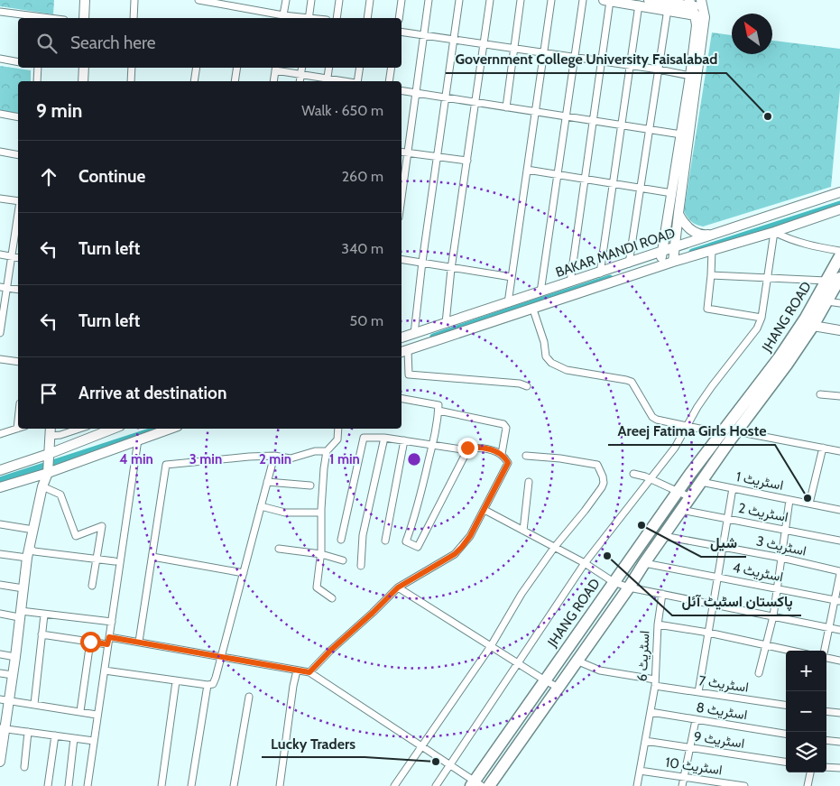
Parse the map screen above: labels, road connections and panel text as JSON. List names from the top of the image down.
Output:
{
  "streets": {
    "highway": ["JHANG ROAD"],
    "main road": ["BAKAR MANDI ROAD"],
    "street": [
      "اسٹریٹ 1",
      "اسٹریٹ 2",
      "اسٹریٹ 3",
      "اسٹریٹ 4",
      "اسٹریٹ 6",
      "اسٹریٹ 7",
      "اسٹریٹ 8",
      "اسٹریٹ 9",
      "اسٹریٹ 10"
    ]
  },
  "crossings": [
    ["JHANG ROAD", "اسٹریٹ 1"],
    ["JHANG ROAD", "اسٹریٹ 2"],
    ["JHANG ROAD", "اسٹریٹ 3"],
    ["JHANG ROAD", "اسٹریٹ 4"],
    ["JHANG ROAD", "اسٹریٹ 7"],
    ["اسٹریٹ 6", "اسٹریٹ 7"],
    ["اسٹریٹ 6", "اسٹریٹ 8"],
    ["اسٹریٹ 6", "اسٹریٹ 9"],
    ["اسٹریٹ 6", "اسٹریٹ 10"]
  ],
  "places": [
    "Government College University Faisalabad",
    "Areej Fatima Girls Hoste",
    "شیل",
    "پاکستان اسٹیٹ آئل",
    "Lucky Traders"
  ],
  "north": "top left",
  "page": {
    "search": "Search here",
    "heading": ["9 min", "Walk · 650 m"],
    "list": [
      ["Continue", "260 m"],
      ["Turn left", "340 m"],
      ["Turn left", "50 m"],
      "Arrive at destination"
    ],
    "map_buttons": ["+", "−"]
  },
  "rings": [
    "3 min",
    "2 min",
    "1 min",
    "4 min"
  ]
}
